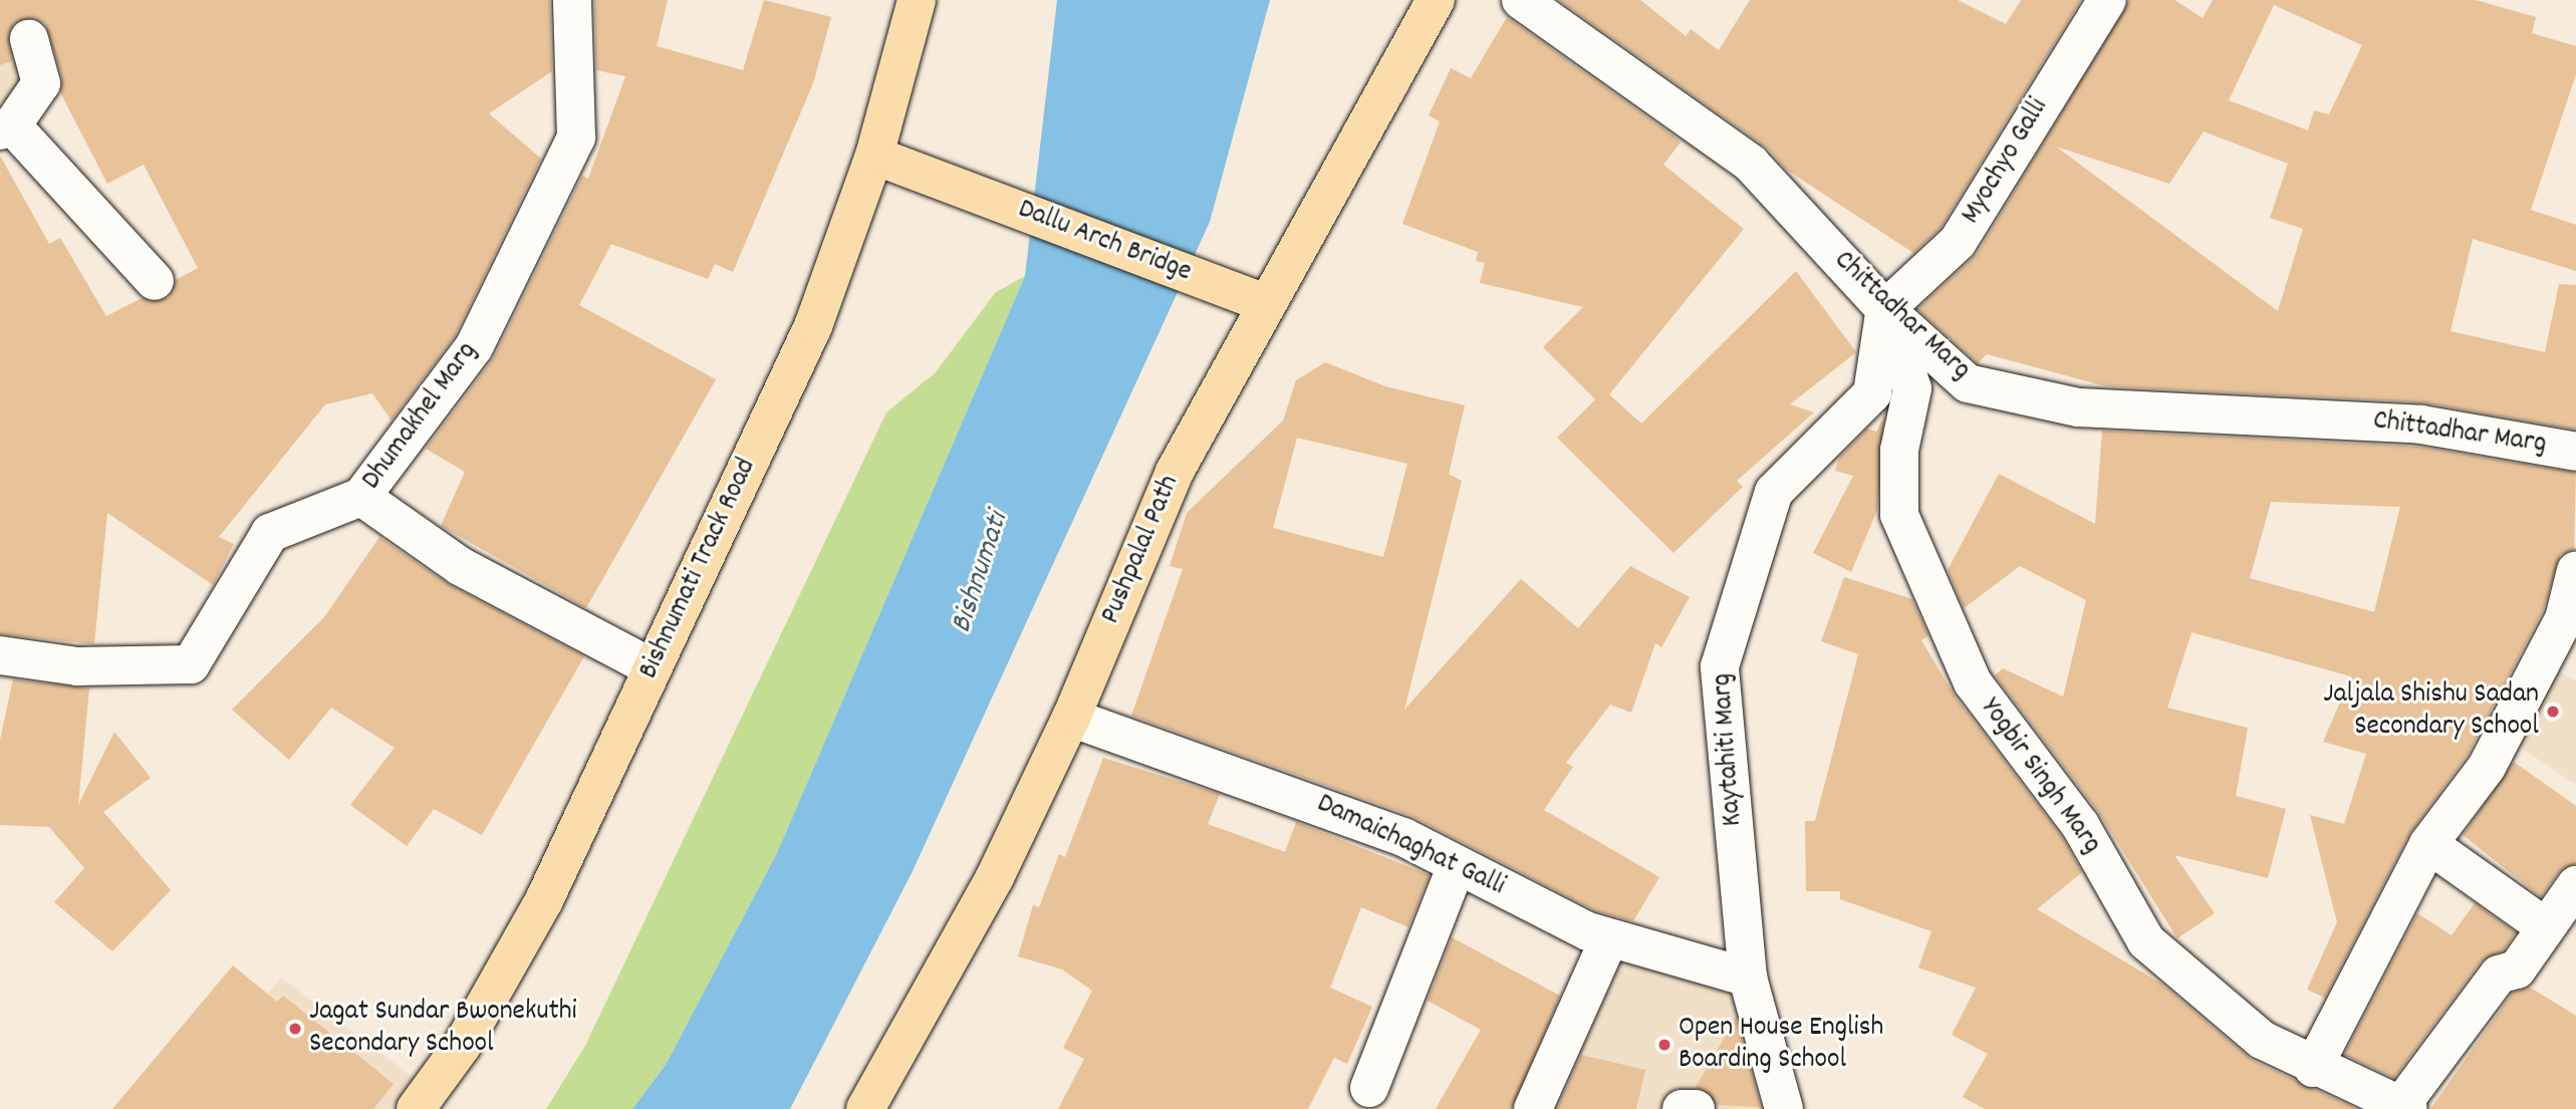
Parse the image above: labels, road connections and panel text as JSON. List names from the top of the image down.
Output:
{
  "streets": {
    "main road": ["Dallu Arch Bridge", "Pushpalal Path", "Bishnumati Track Road"],
    "street": [
      "Myochyo Galli",
      "Chittadhar Marg",
      "Dhumakhel Marg",
      "Kaytahiti Marg",
      "Yogbir Singh Marg",
      "Damaichaghat Galli"
    ]
  },
  "crossings": [
    ["Myochyo Galli", "Chittadhar Marg"],
    ["Myochyo Galli", "Kaytahiti Marg"],
    ["Myochyo Galli", "Yogbir Singh Marg"],
    ["Dallu Arch Bridge", "Pushpalal Path"],
    ["Dallu Arch Bridge", "Bishnumati Track Road"],
    ["Chittadhar Marg", "Kaytahiti Marg"],
    ["Chittadhar Marg", "Yogbir Singh Marg"],
    ["Pushpalal Path", "Damaichaghat Galli"],
    ["Kaytahiti Marg", "Yogbir Singh Marg"],
    ["Kaytahiti Marg", "Damaichaghat Galli"]
  ],
  "water": ["Bishnumati"],
  "places": ["Jaljala Shishu Sadan Secondary School", "Jagat Sundar Bwonekuthi Secondary School", "Open House English Boarding School"]
}
